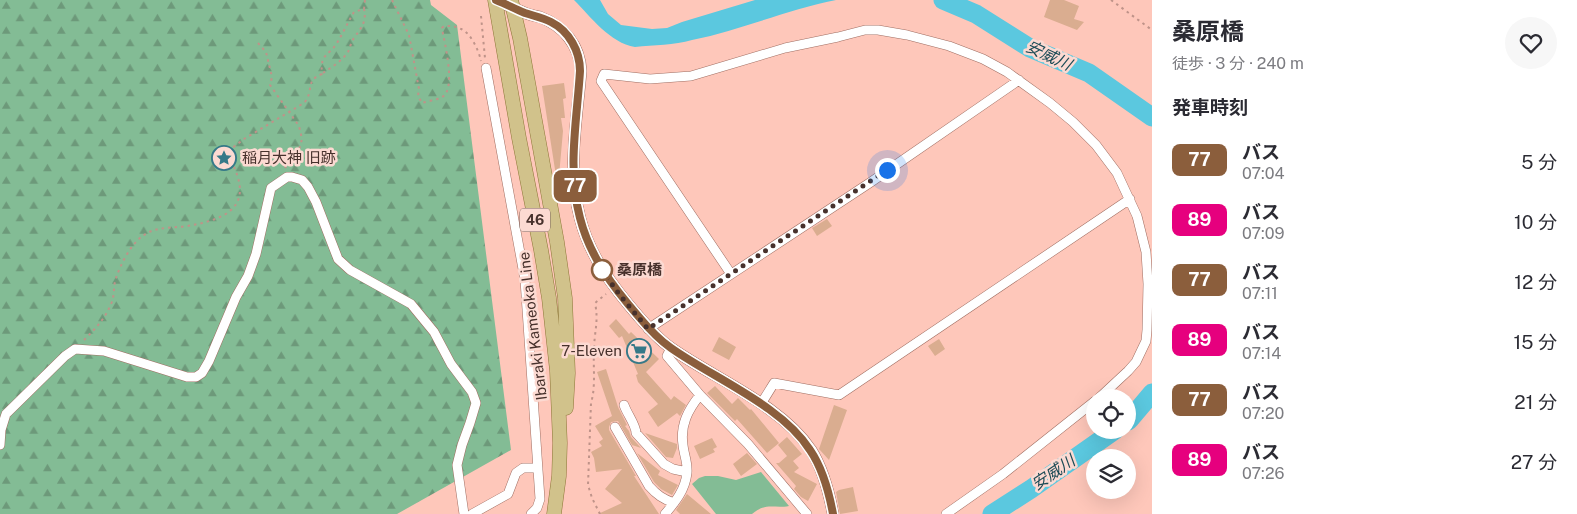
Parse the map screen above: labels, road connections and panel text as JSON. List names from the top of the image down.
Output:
{
  "streets": {
    "main road": ["46", "Ibaraki Kameoka Line"]
  },
  "water": ["安威川"],
  "places": {
    "place": ["稲月大神 旧跡"],
    "other": ["桑原橋"],
    "supermarket": ["7-Eleven"]
  },
  "lines": ["bus line 77"],
  "page": {
    "on_map": "77",
    "heading": [
      ["桑原橋", "徒歩 · 3 分 · 240 m"],
      "発車時刻"
    ],
    "list": [
      {
        "mark": "77",
        "name": "バス",
        "note": "07:04",
        "value": "5 分"
      },
      {
        "mark": "89",
        "name": "バス",
        "note": "07:09",
        "value": "10 分"
      },
      {
        "mark": "77",
        "name": "バス",
        "note": "07:11",
        "value": "12 分"
      },
      {
        "mark": "89",
        "name": "バス",
        "note": "07:14",
        "value": "15 分"
      },
      {
        "mark": "77",
        "name": "バス",
        "note": "07:20",
        "value": "21 分"
      },
      {
        "mark": "89",
        "name": "バス",
        "note": "07:26",
        "value": "27 分"
      }
    ]
  }
}
